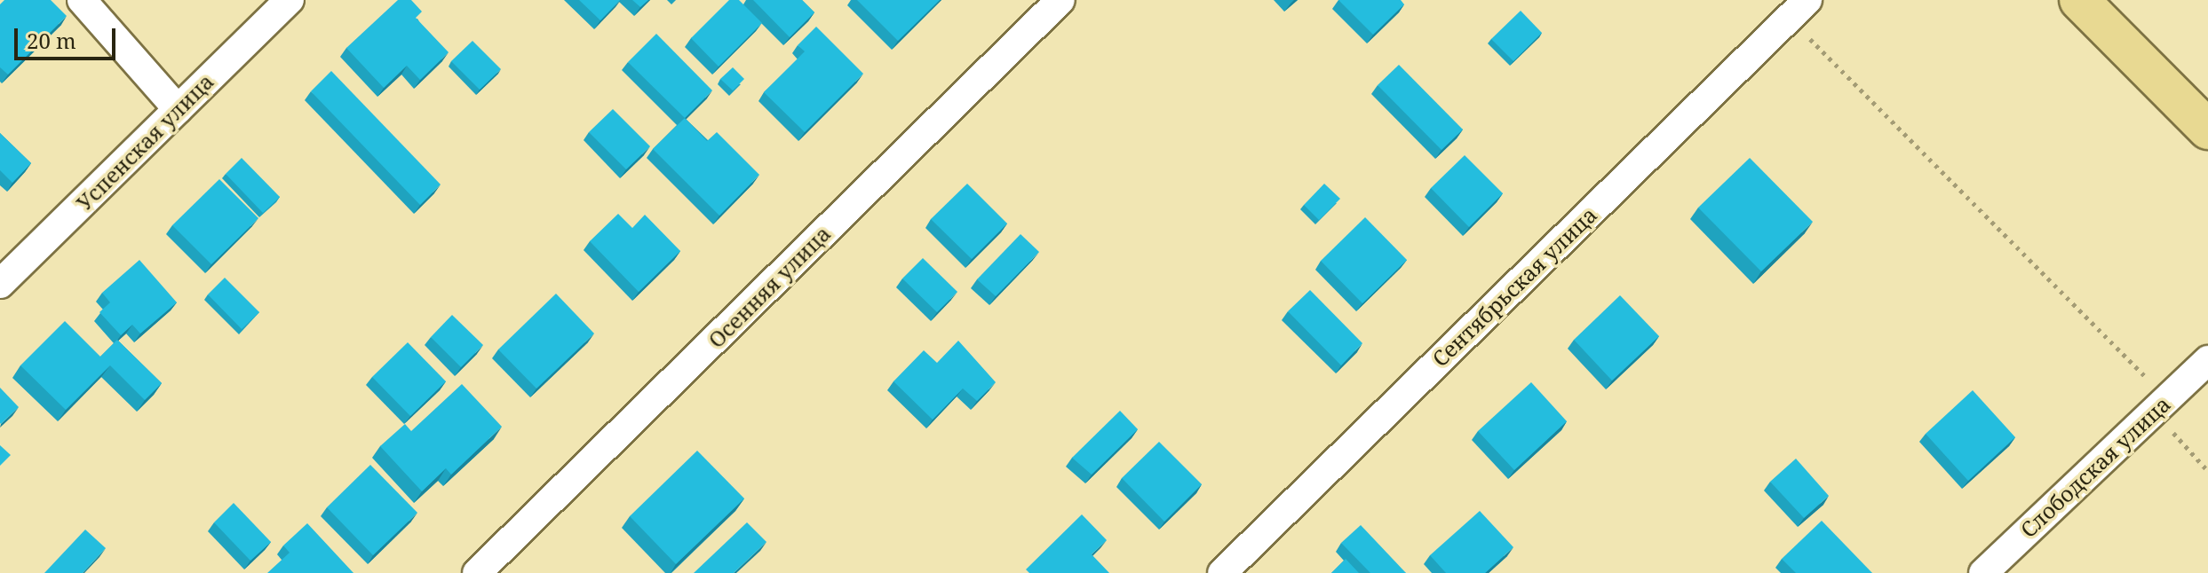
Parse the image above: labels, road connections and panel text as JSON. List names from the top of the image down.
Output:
{
  "streets": {
    "street": [
      "Успенская улица",
      "Осенняя улица",
      "Сентябрьская улица",
      "Слободская улица"
    ]
  },
  "scale_bar": "20 m"
}
